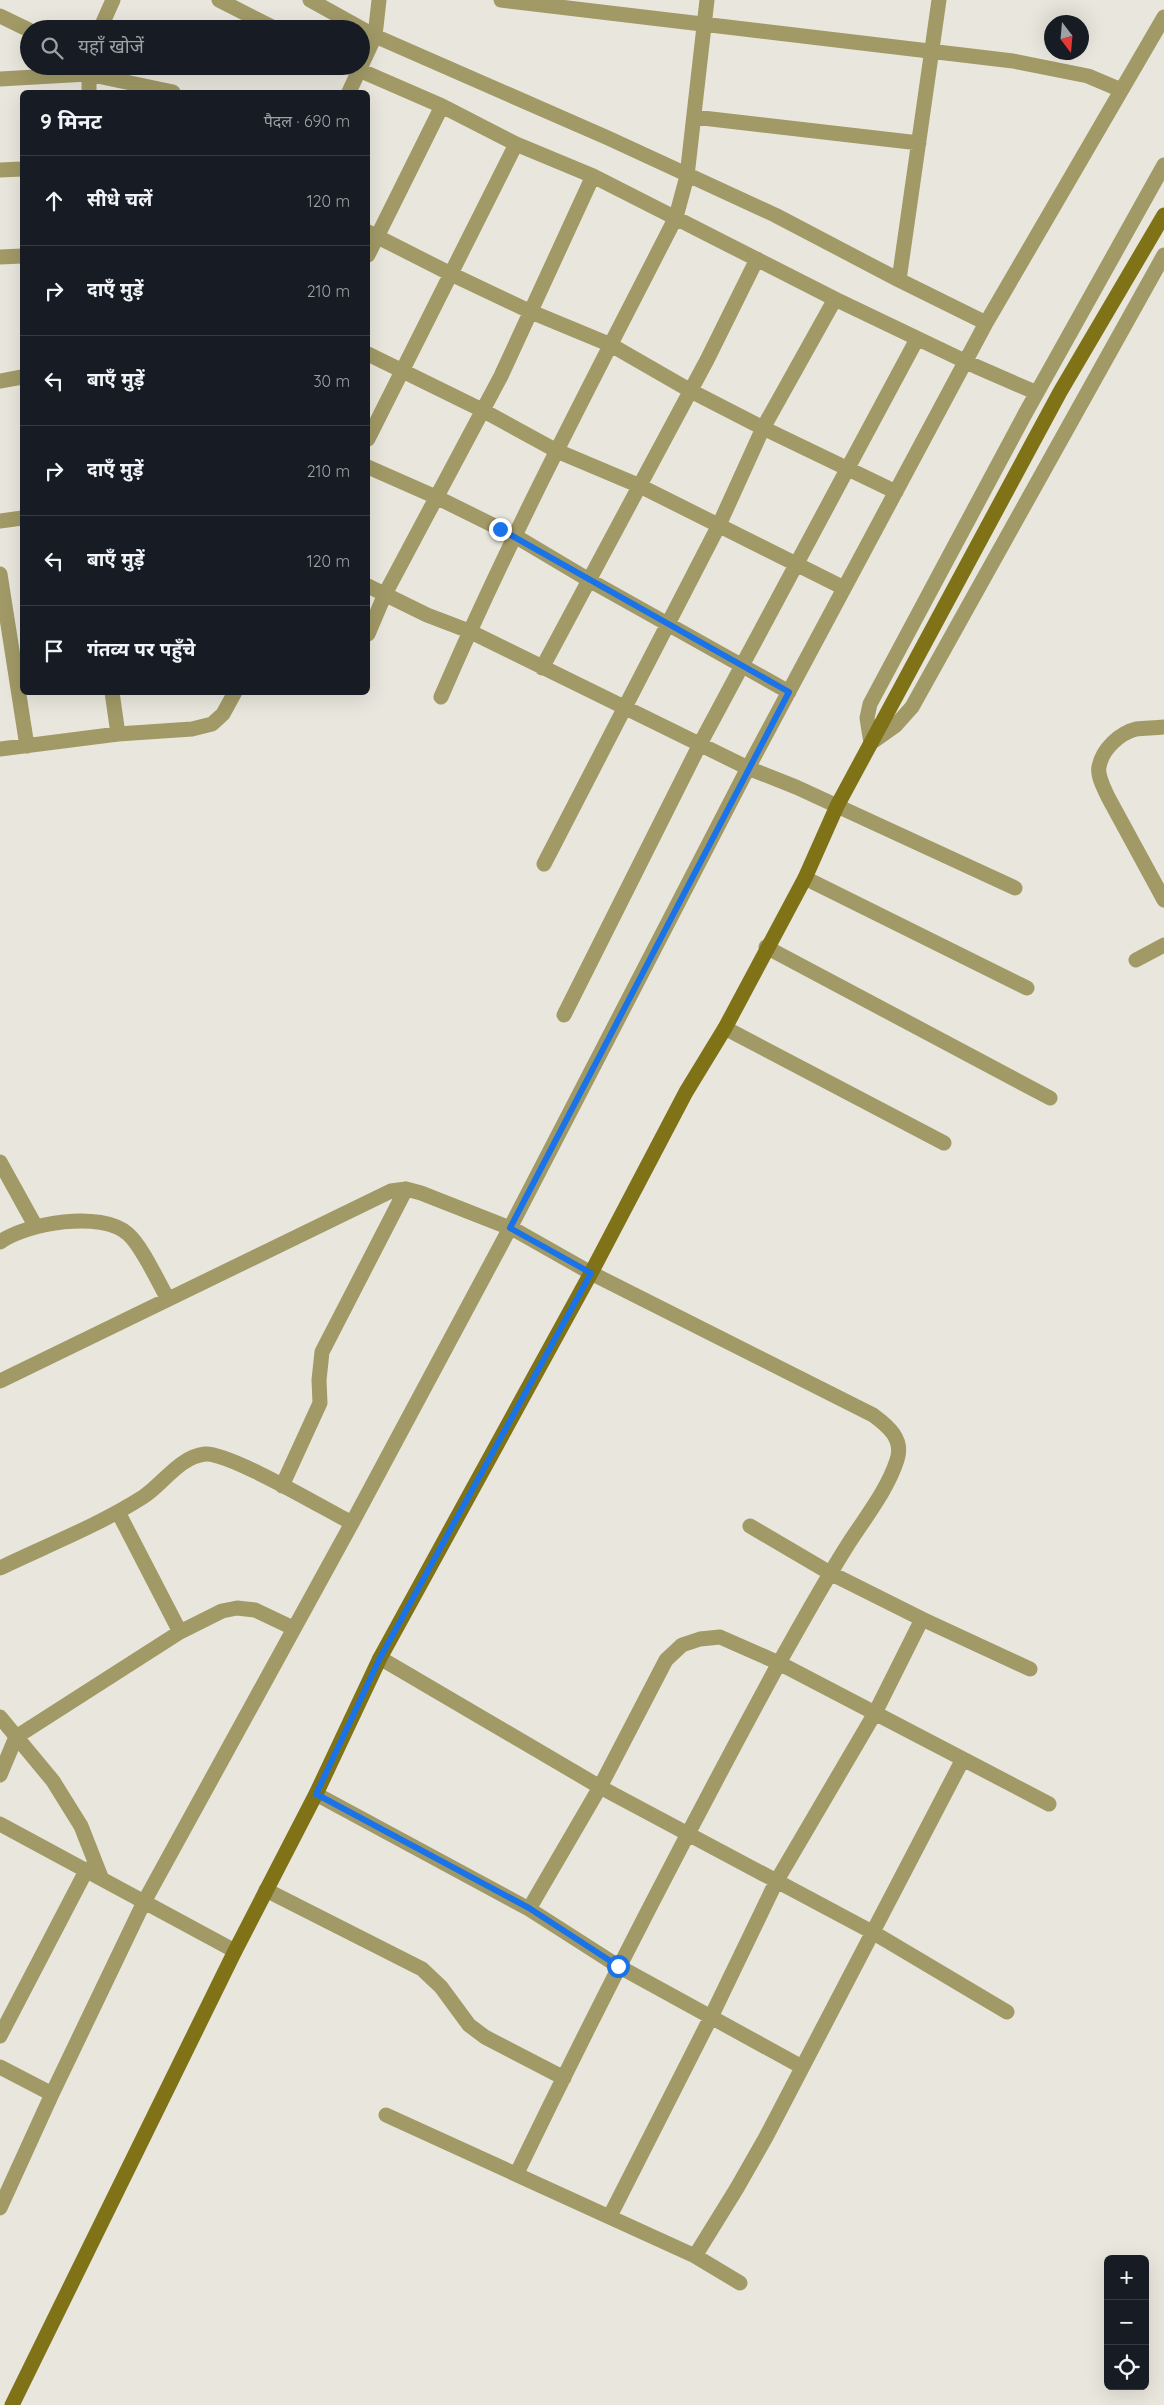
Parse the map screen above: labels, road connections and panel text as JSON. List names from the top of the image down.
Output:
{
  "north": "bottom",
  "page": {
    "search": "यहाँ खोजें",
    "heading": ["9 मिनट", "पैदल · 690 m"],
    "list": [
      ["सीधे चलें", "120 m"],
      ["दाएँ मुड़ें", "210 m"],
      ["बाएँ मुड़ें", "30 m"],
      ["दाएँ मुड़ें", "210 m"],
      ["बाएँ मुड़ें", "120 m"],
      "गंतव्य पर पहुँचे"
    ],
    "map_buttons": ["+", "−"]
  }
}
